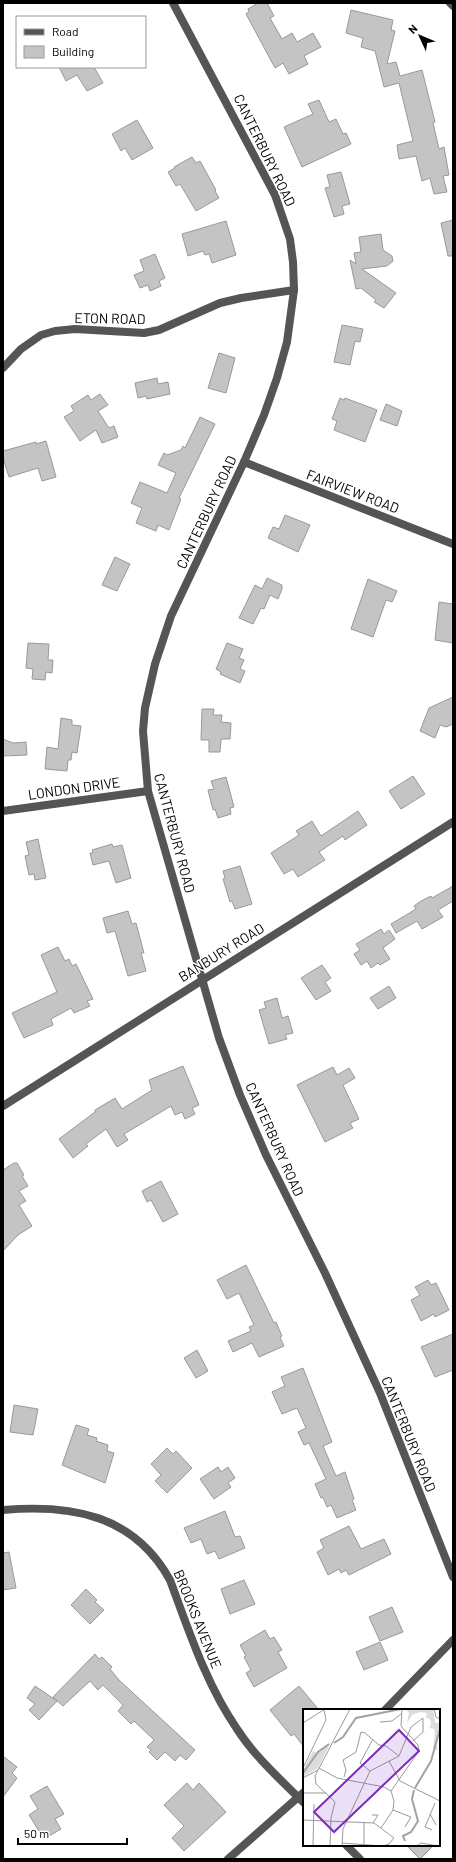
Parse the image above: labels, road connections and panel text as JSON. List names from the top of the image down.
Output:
{
  "streets": {
    "street": [
      "CANTERBURY ROAD",
      "ETON ROAD",
      "FAIRVIEW ROAD",
      "LONDON DRIVE",
      "BANBURY ROAD",
      "BROOKS AVENUE"
    ]
  },
  "crossings": [
    ["CANTERBURY ROAD", "ETON ROAD"],
    ["CANTERBURY ROAD", "FAIRVIEW ROAD"],
    ["CANTERBURY ROAD", "LONDON DRIVE"],
    ["CANTERBURY ROAD", "BANBURY ROAD"]
  ],
  "legend": ["Road", "Building"],
  "scale_bar": "50 m",
  "north": "top left"
}
